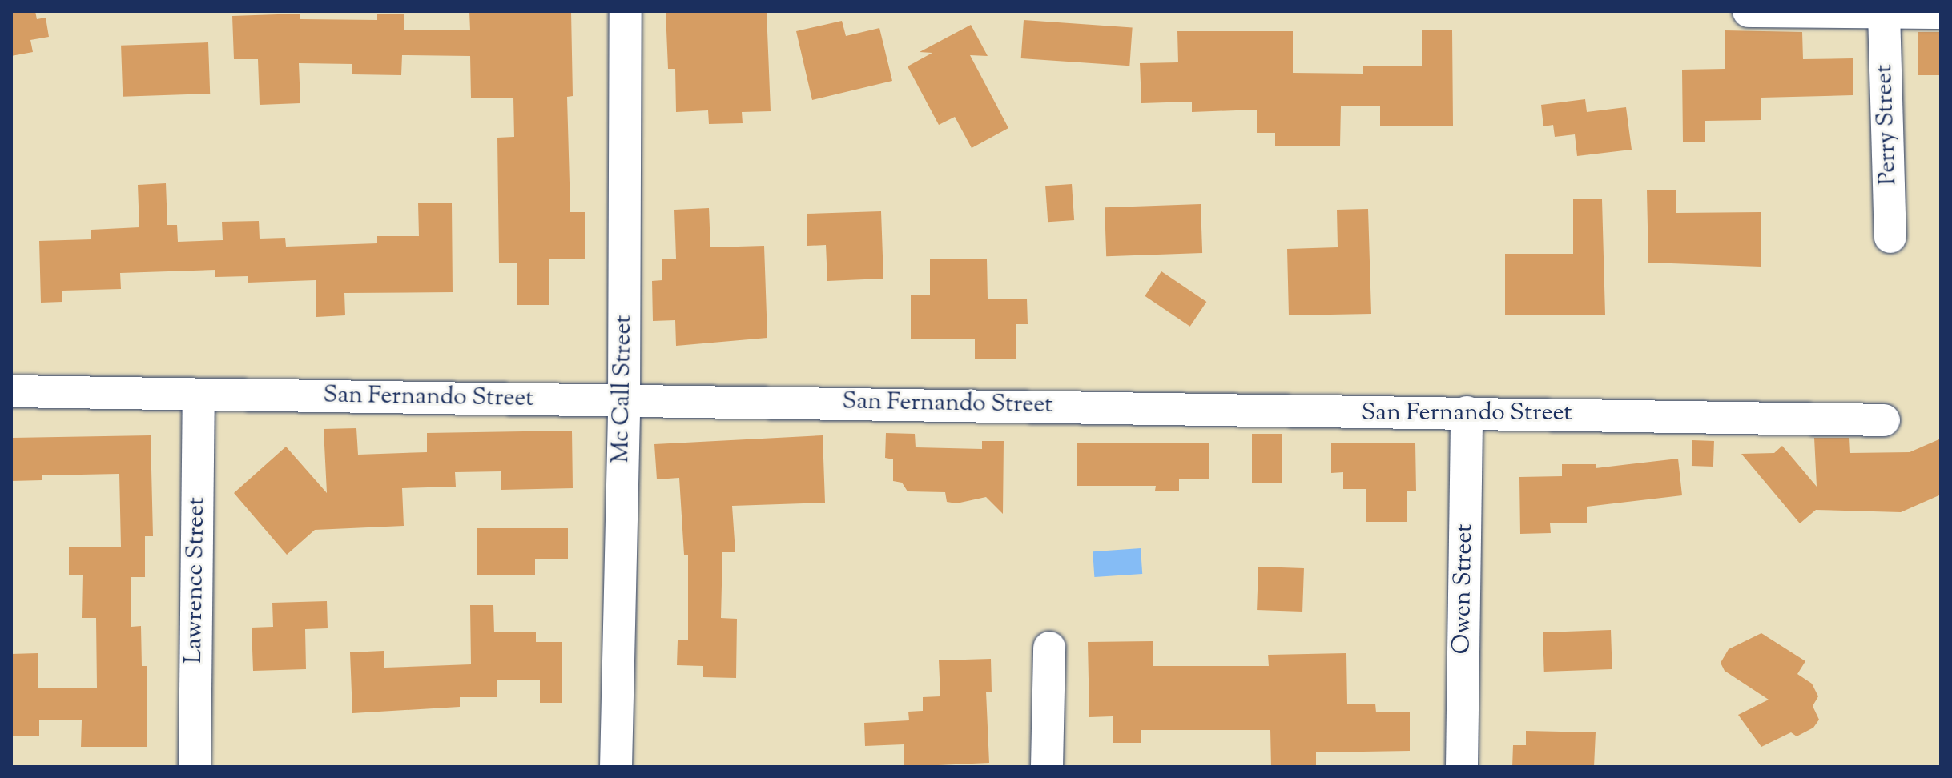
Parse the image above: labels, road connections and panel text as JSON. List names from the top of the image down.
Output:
{
  "streets": {
    "street": [
      "Perry Street",
      "Mc Call Street",
      "San Fernando Street",
      "Lawrence Street",
      "Owen Street"
    ]
  },
  "crossings": [
    ["Mc Call Street", "San Fernando Street"],
    ["San Fernando Street", "Lawrence Street"],
    ["San Fernando Street", "Owen Street"]
  ]
}
